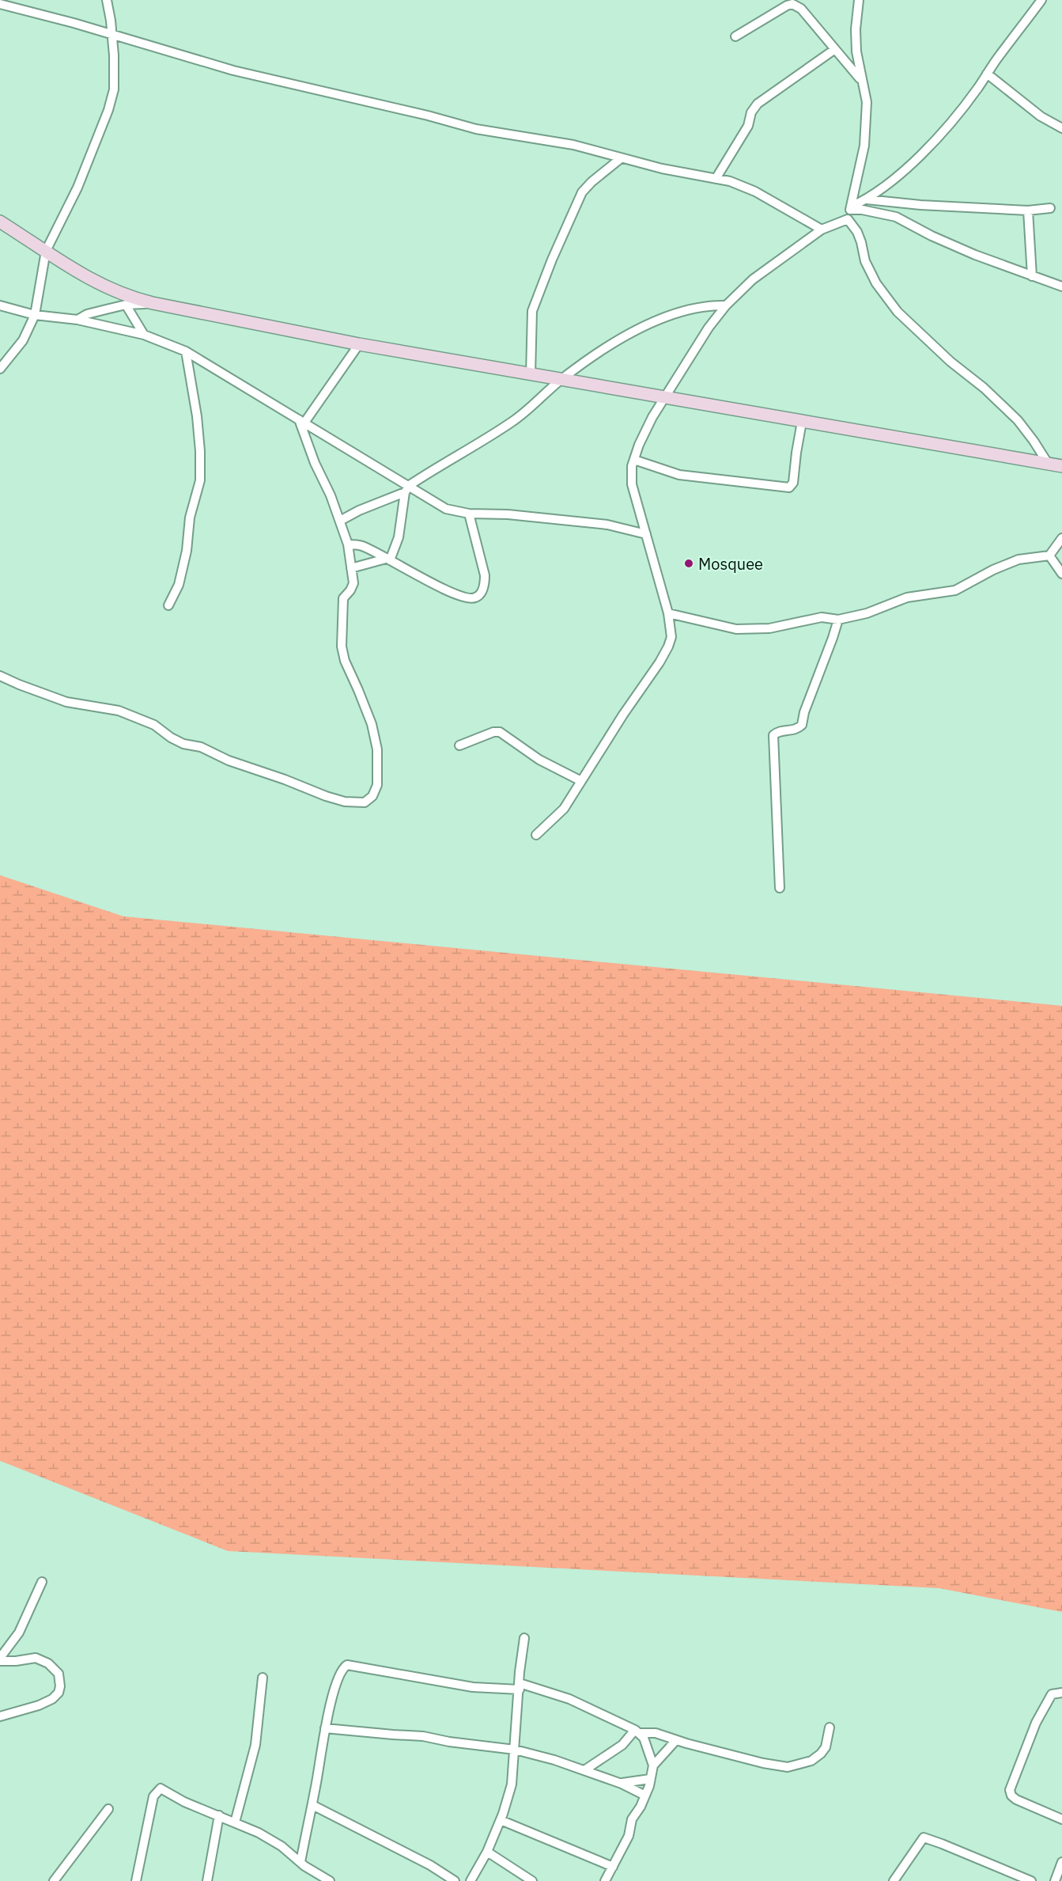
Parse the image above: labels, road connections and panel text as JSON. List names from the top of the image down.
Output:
{
  "places": ["Mosquee"]
}
